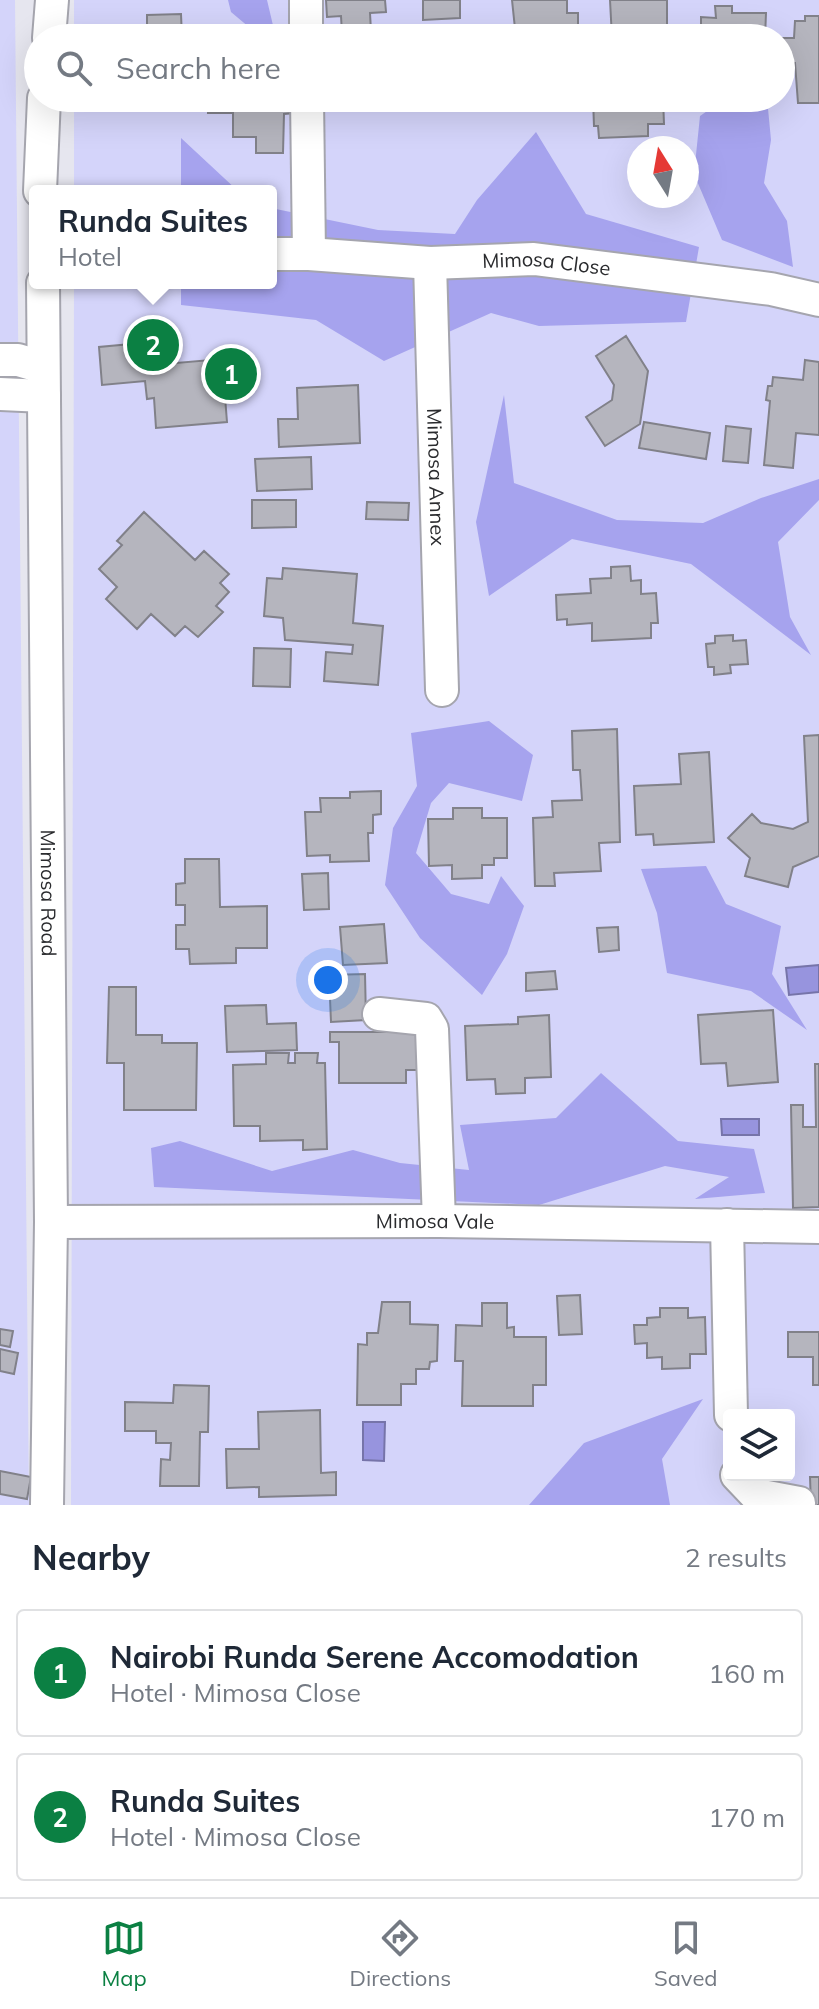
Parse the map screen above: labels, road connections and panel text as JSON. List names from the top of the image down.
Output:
{
  "streets": {
    "street": [
      "Mimosa Close",
      "Mimosa Annex",
      "Mimosa Road",
      "Mimosa Vale"
    ]
  },
  "crossings": [
    ["Mimosa Close", "Mimosa Annex"],
    ["Mimosa Road", "Mimosa Vale"]
  ],
  "north": "top",
  "page": {
    "search": "Search here",
    "popup": ["Runda Suites", "Hotel"],
    "pins": ["2", "1"],
    "heading": ["Nearby", "2 results"],
    "list": [
      {
        "mark": "1",
        "name": "Nairobi Runda Serene Accomodation",
        "note": "Hotel · Mimosa Close",
        "value": "160 m"
      },
      {
        "mark": "2",
        "name": "Runda Suites",
        "note": "Hotel · Mimosa Close",
        "value": "170 m"
      }
    ],
    "nav": ["Map", "Directions", "Saved"]
  }
}
